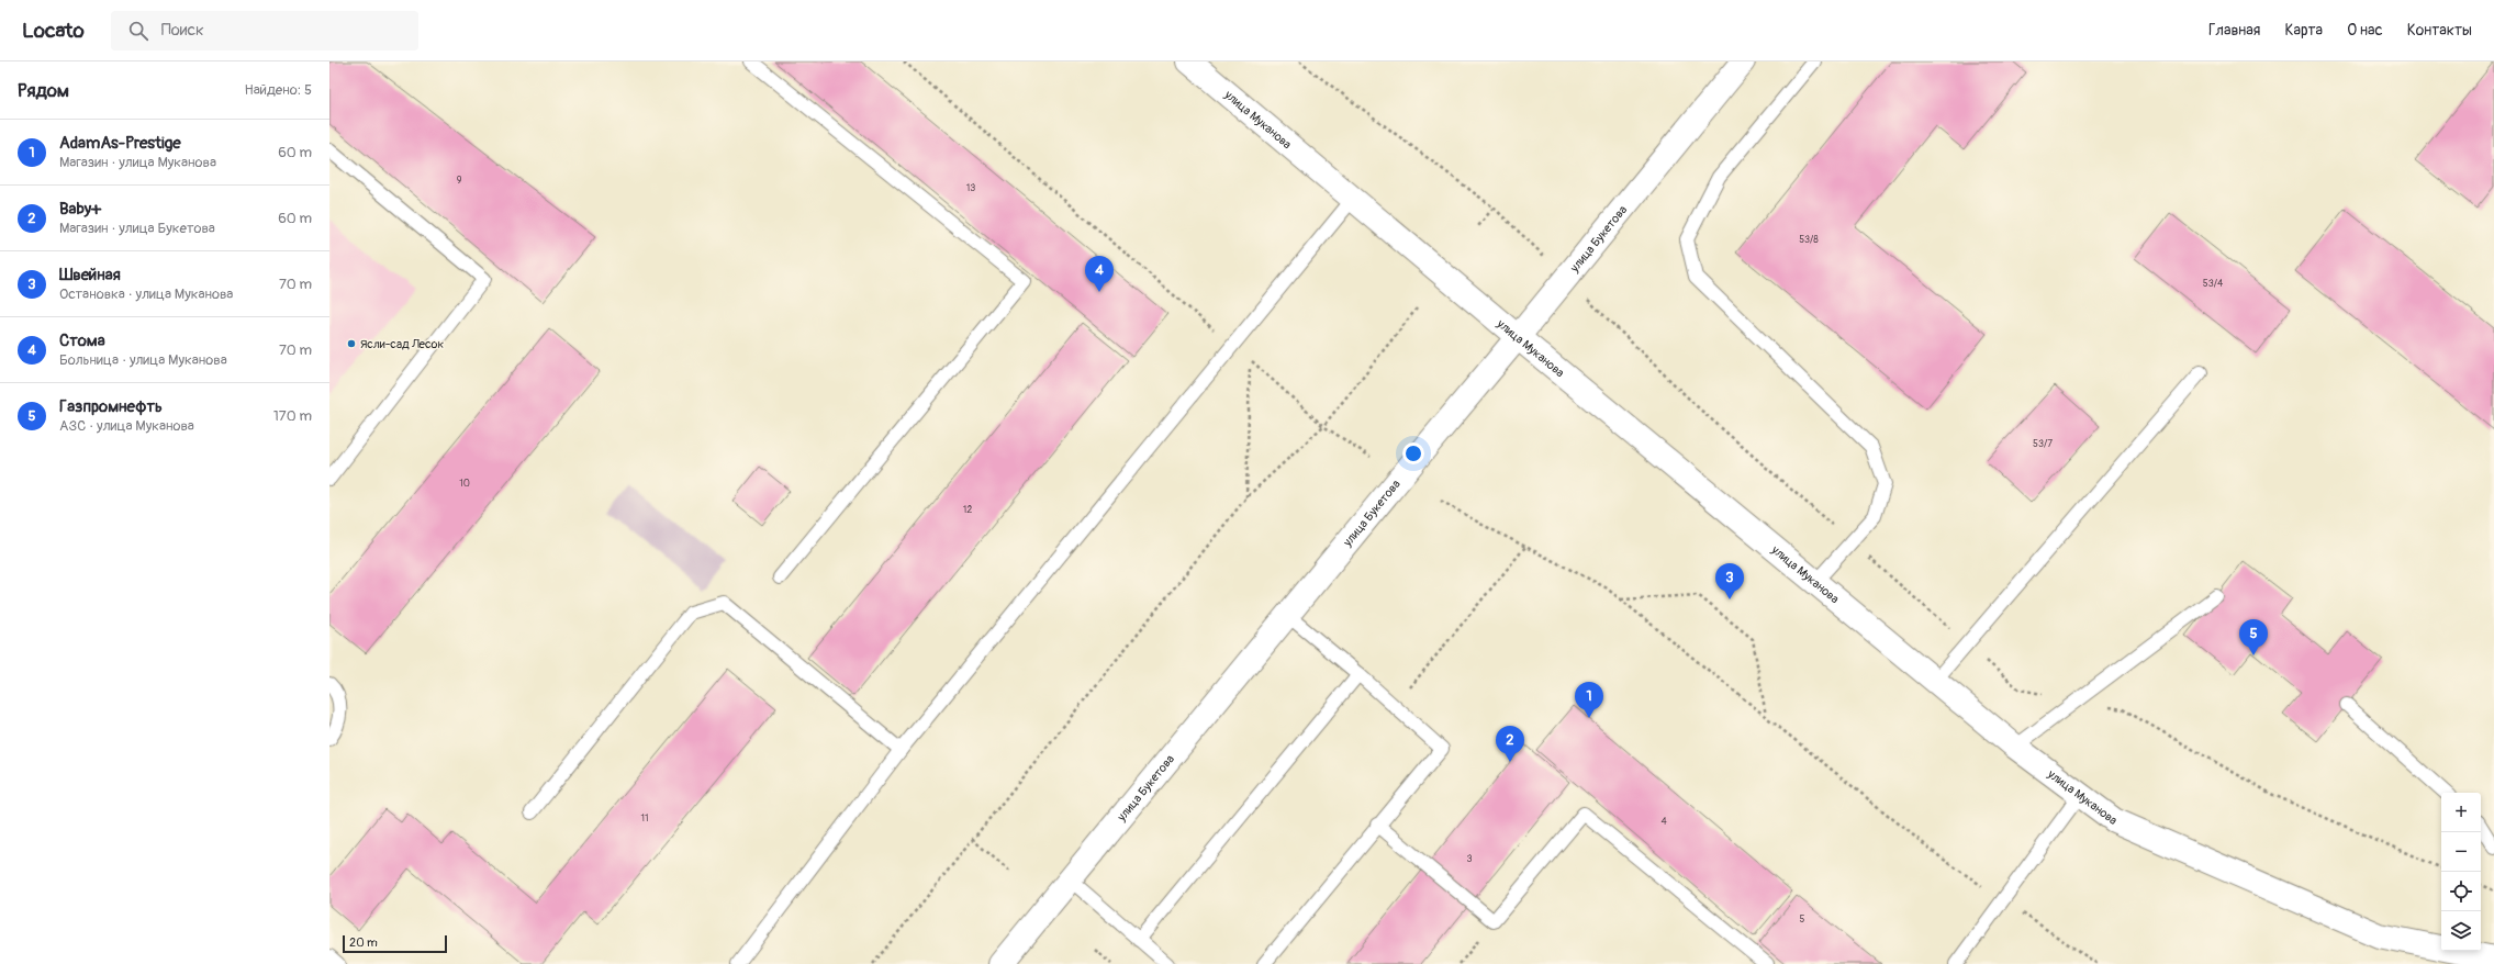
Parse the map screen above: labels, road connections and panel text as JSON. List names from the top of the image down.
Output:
{
  "streets": {
    "main road": ["улица Муканова", "улица Букетова"]
  },
  "crossings": [
    ["улица Муканова", "улица Букетова"]
  ],
  "places": ["Ясли-сад Лесок"],
  "house_numbers": [
    "9",
    "13",
    "53/8",
    "53/4",
    "53/7",
    "10",
    "12",
    "11",
    "4",
    "3",
    "5"
  ],
  "scale_bar": "20 m",
  "page": {
    "header": "Locato",
    "search": "Поиск",
    "nav": [
      "Главная",
      "Карта",
      "О нас",
      "Контакты"
    ],
    "heading": ["Рядом", "Найдено: 5"],
    "list": [
      {
        "mark": "1",
        "name": "AdamAs-Prestige",
        "note": "Магазин · улица Муканова",
        "value": "60 m"
      },
      {
        "mark": "2",
        "name": "Baby+",
        "note": "Магазин · улица Букетова",
        "value": "60 m"
      },
      {
        "mark": "3",
        "name": "Швейная",
        "note": "Остановка · улица Муканова",
        "value": "70 m"
      },
      {
        "mark": "4",
        "name": "Стома",
        "note": "Больница · улица Муканова",
        "value": "70 m"
      },
      {
        "mark": "5",
        "name": "Газпромнефть",
        "note": "АЗС · улица Муканова",
        "value": "170 m"
      }
    ],
    "pins": [
      "4",
      "3",
      "5",
      "1",
      "2"
    ],
    "map_buttons": ["+", "−"],
    "scale": "20 m"
  }
}
